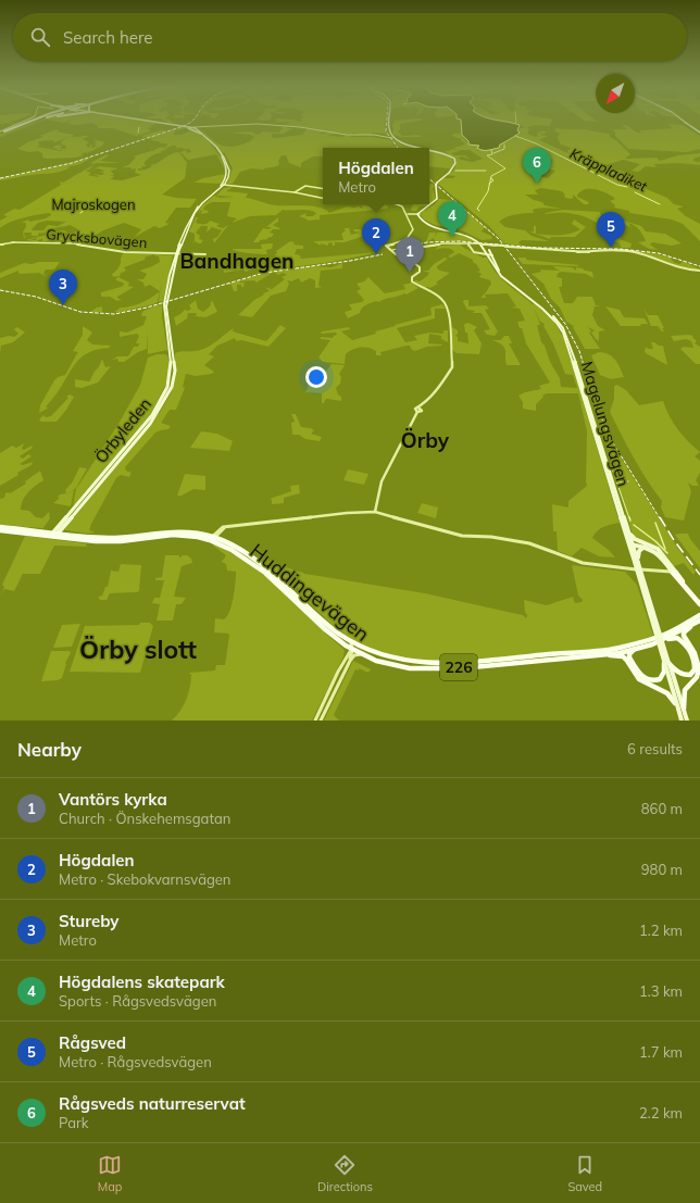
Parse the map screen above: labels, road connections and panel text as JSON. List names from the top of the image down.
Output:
{
  "streets": {
    "main road": [
      "Magelungsvägen",
      "Örbyleden",
      "Huddingevägen",
      "226"
    ],
    "street": ["Grycksbovägen"]
  },
  "crossings": [
    ["Grycksbovägen", "Örbyleden"],
    ["Örbyleden", "Huddingevägen"]
  ],
  "districts": ["Bandhagen", "Örby", "Örby slott"],
  "water": ["Kräppladiket"],
  "parks": ["Majroskogen"],
  "north": "bottom left",
  "page": {
    "search": "Search here",
    "popup": ["Högdalen", "Metro"],
    "pins": [
      "6",
      "4",
      "5",
      "2",
      "1",
      "3"
    ],
    "heading": ["Nearby", "6 results"],
    "list": [
      {
        "mark": "1",
        "name": "Vantörs kyrka",
        "note": "Church · Önskehemsgatan",
        "value": "860 m"
      },
      {
        "mark": "2",
        "name": "Högdalen",
        "note": "Metro · Skebokvarnsvägen",
        "value": "980 m"
      },
      {
        "mark": "3",
        "name": "Stureby",
        "note": "Metro",
        "value": "1.2 km"
      },
      {
        "mark": "4",
        "name": "Högdalens skatepark",
        "note": "Sports · Rågsvedsvägen",
        "value": "1.3 km"
      },
      {
        "mark": "5",
        "name": "Rågsved",
        "note": "Metro · Rågsvedsvägen",
        "value": "1.7 km"
      },
      {
        "mark": "6",
        "name": "Rågsveds naturreservat",
        "note": "Park",
        "value": "2.2 km"
      }
    ],
    "nav": ["Map", "Directions", "Saved"]
  }
}
